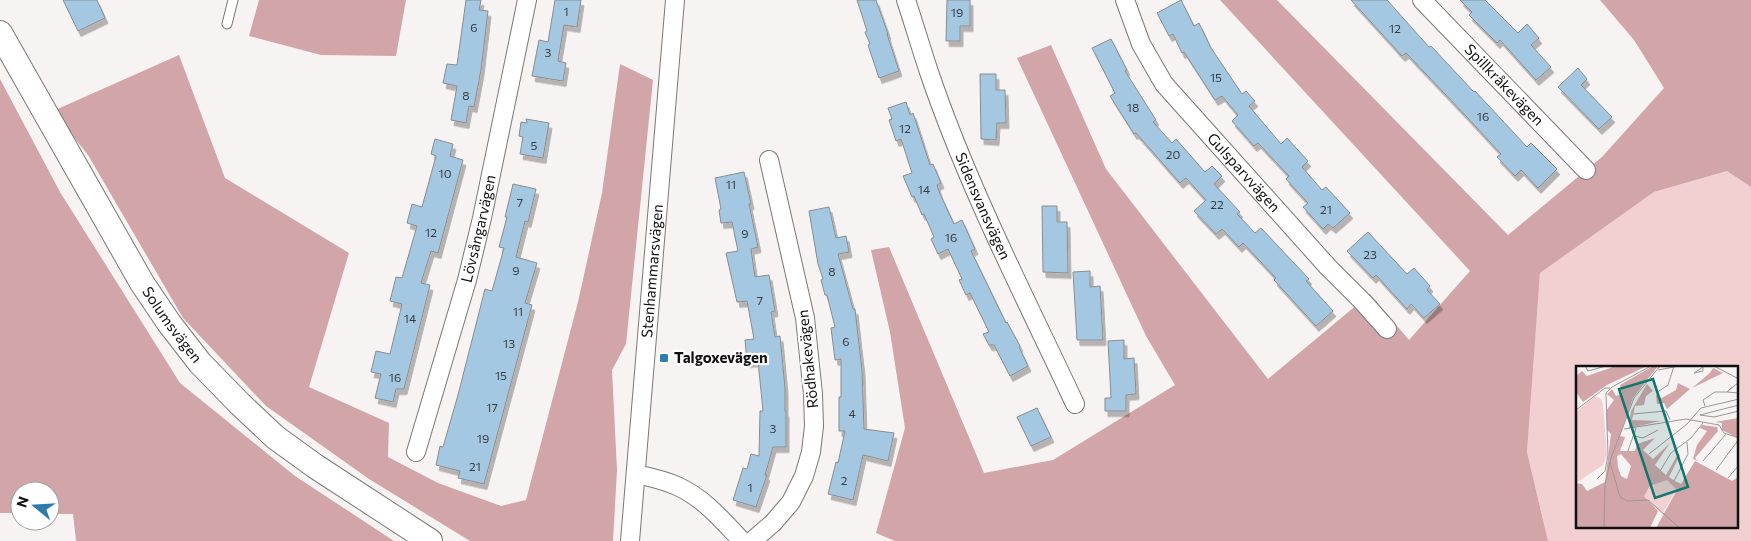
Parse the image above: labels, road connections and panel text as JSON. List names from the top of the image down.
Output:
{
  "streets": {
    "main road": ["Solumsvägen"],
    "street": [
      "Spillkråkevägen",
      "Gulsparvvägen",
      "Sidensvansvägen",
      "Lövsångarvägen",
      "Stenhammarsvägen",
      "Rödhakevägen"
    ]
  },
  "places": {
    "transit": ["Talgoxevägen"]
  },
  "house_numbers": [
    "1",
    "19",
    "6",
    "12",
    "3",
    "15",
    "8",
    "18",
    "16",
    "12",
    "5",
    "20",
    "10",
    "11",
    "14",
    "7",
    "22",
    "21",
    "12",
    "9",
    "16",
    "23",
    "9",
    "8",
    "7",
    "11",
    "14",
    "6",
    "13",
    "15",
    "16",
    "17",
    "4",
    "3",
    "19",
    "21",
    "2",
    "1"
  ],
  "north": "left"
}
